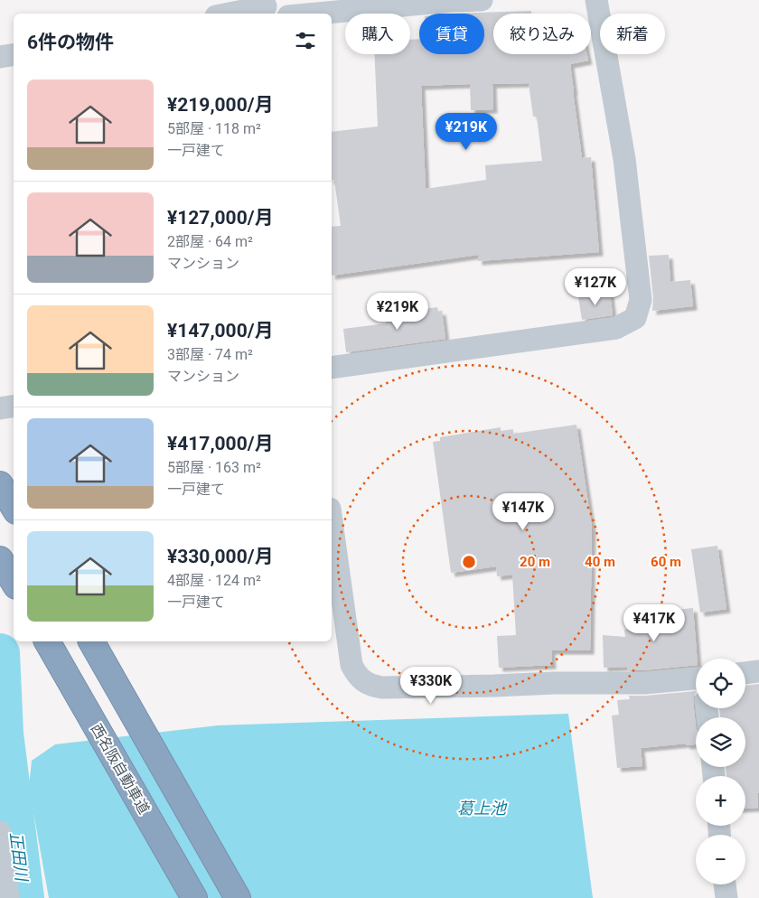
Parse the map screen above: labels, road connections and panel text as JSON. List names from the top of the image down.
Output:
{
  "streets": {
    "highway": ["西名阪自動車道"]
  },
  "water": ["葛上池", "正田川"],
  "page": {
    "chip": [
      "購入",
      "賃貸",
      "絞り込み",
      "新着"
    ],
    "heading": "6件の物件",
    "list": [
      {
        "name": "¥219,000/月",
        "note": "5部屋 · 118 m² · 一戸建て"
      },
      {
        "name": "¥127,000/月",
        "note": "2部屋 · 64 m² · マンション"
      },
      {
        "name": "¥147,000/月",
        "note": "3部屋 · 74 m² · マンション"
      },
      {
        "name": "¥417,000/月",
        "note": "5部屋 · 163 m² · 一戸建て"
      },
      {
        "name": "¥330,000/月",
        "note": "4部屋 · 124 m² · 一戸建て"
      }
    ],
    "price": [
      "¥219K",
      "¥127K",
      "¥219K",
      "¥147K",
      "¥417K",
      "¥330K"
    ],
    "map_buttons": ["+", "−"]
  },
  "rings": ["20 m", "40 m", "60 m"]
}
